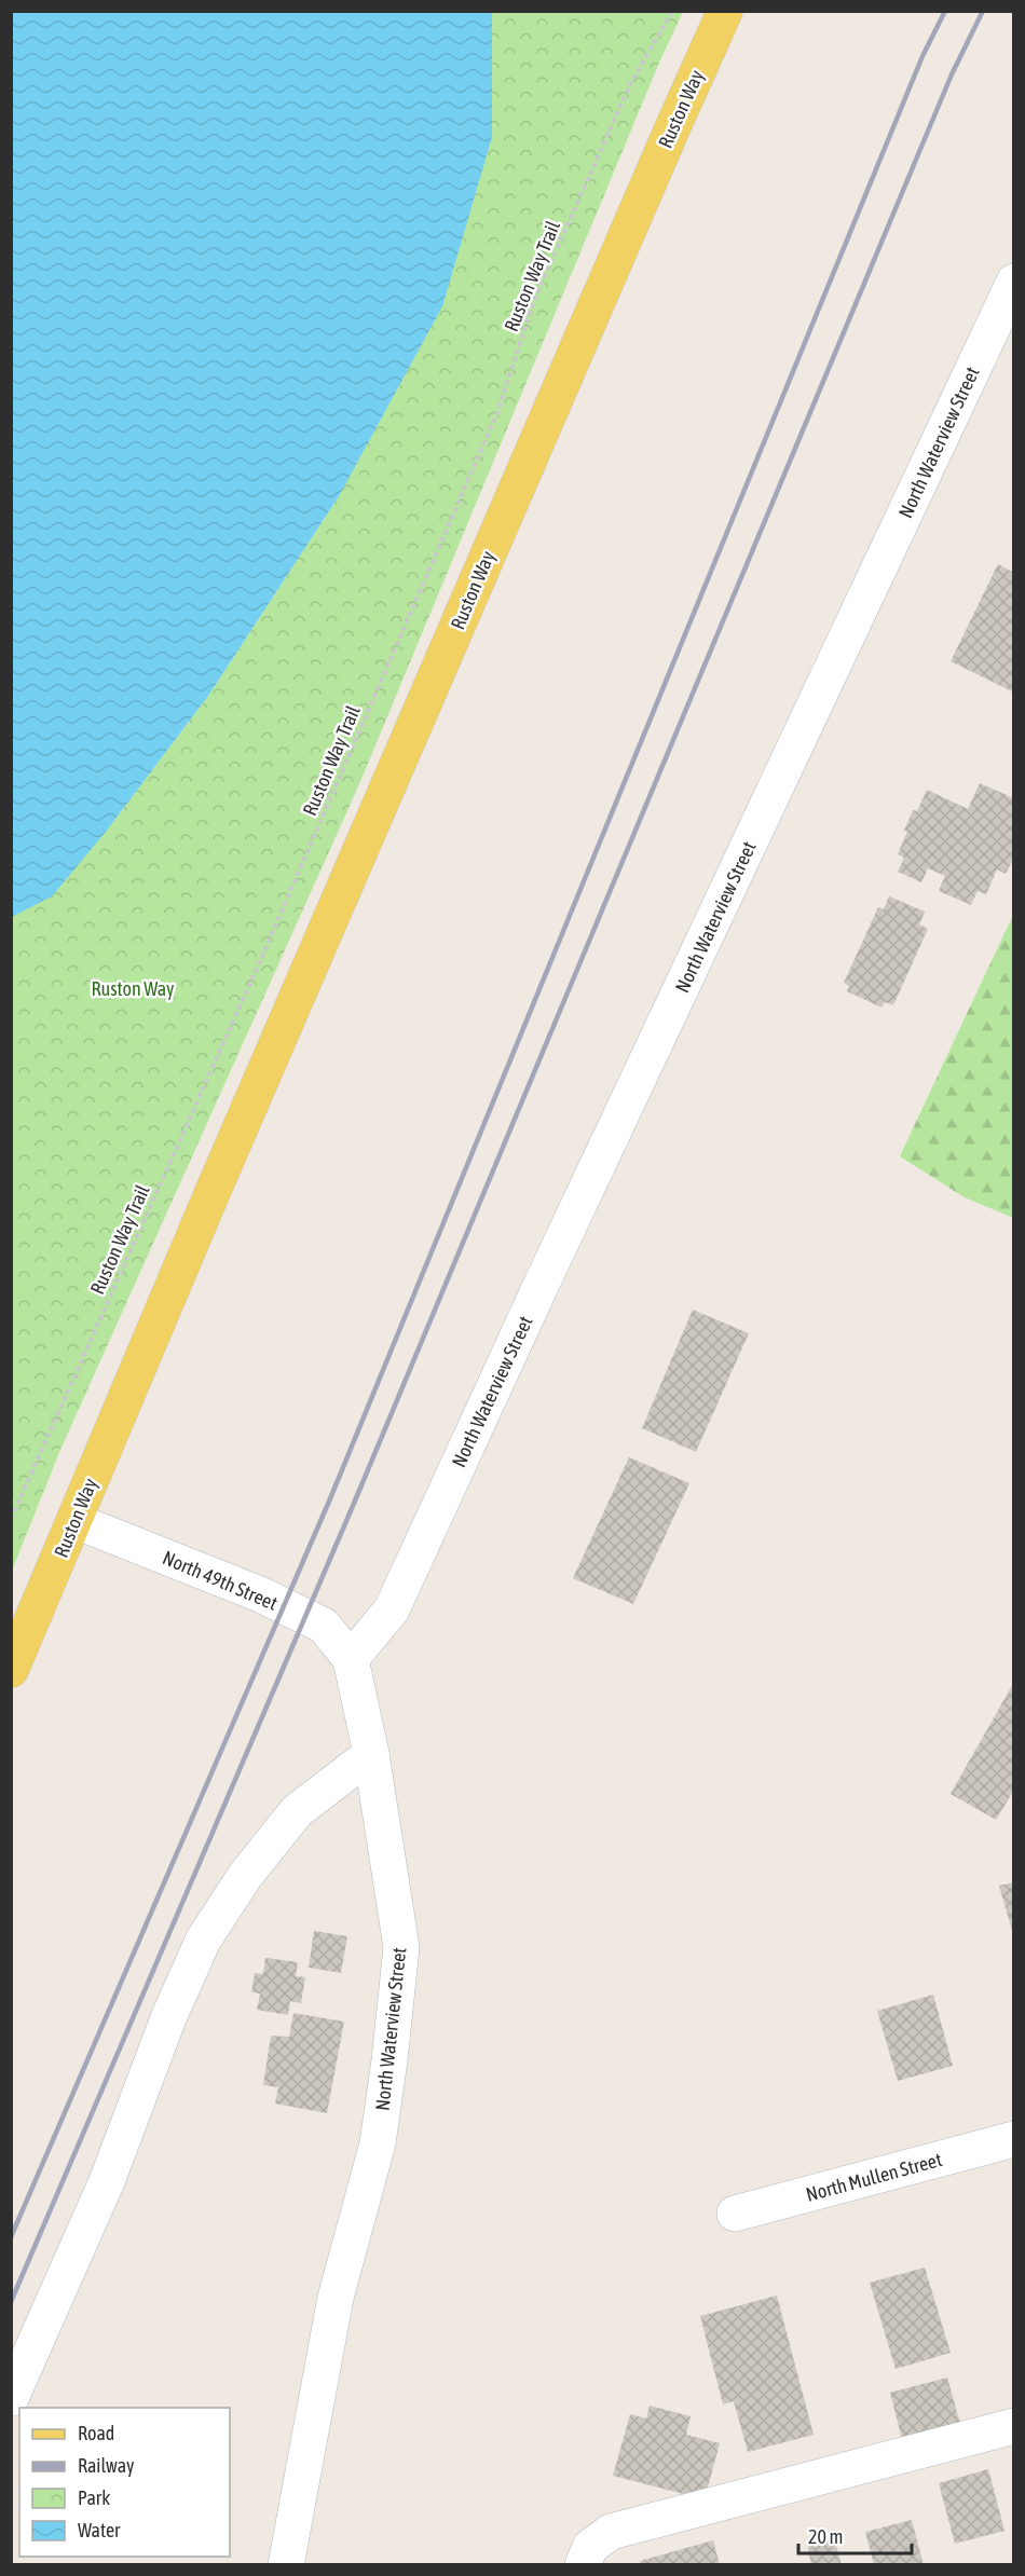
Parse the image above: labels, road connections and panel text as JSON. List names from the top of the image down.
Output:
{
  "streets": {
    "main road": ["Ruston Way"],
    "street": ["North Waterview Street", "North 49th Street", "North Mullen Street"],
    "path": ["Ruston Way Trail"]
  },
  "crossings": [
    ["Ruston Way", "North 49th Street"],
    ["North Waterview Street", "North 49th Street"]
  ],
  "parks": ["Ruston Way"],
  "legend": [
    "Road",
    "Railway",
    "Park",
    "Water"
  ],
  "scale_bar": "20 m"
}
